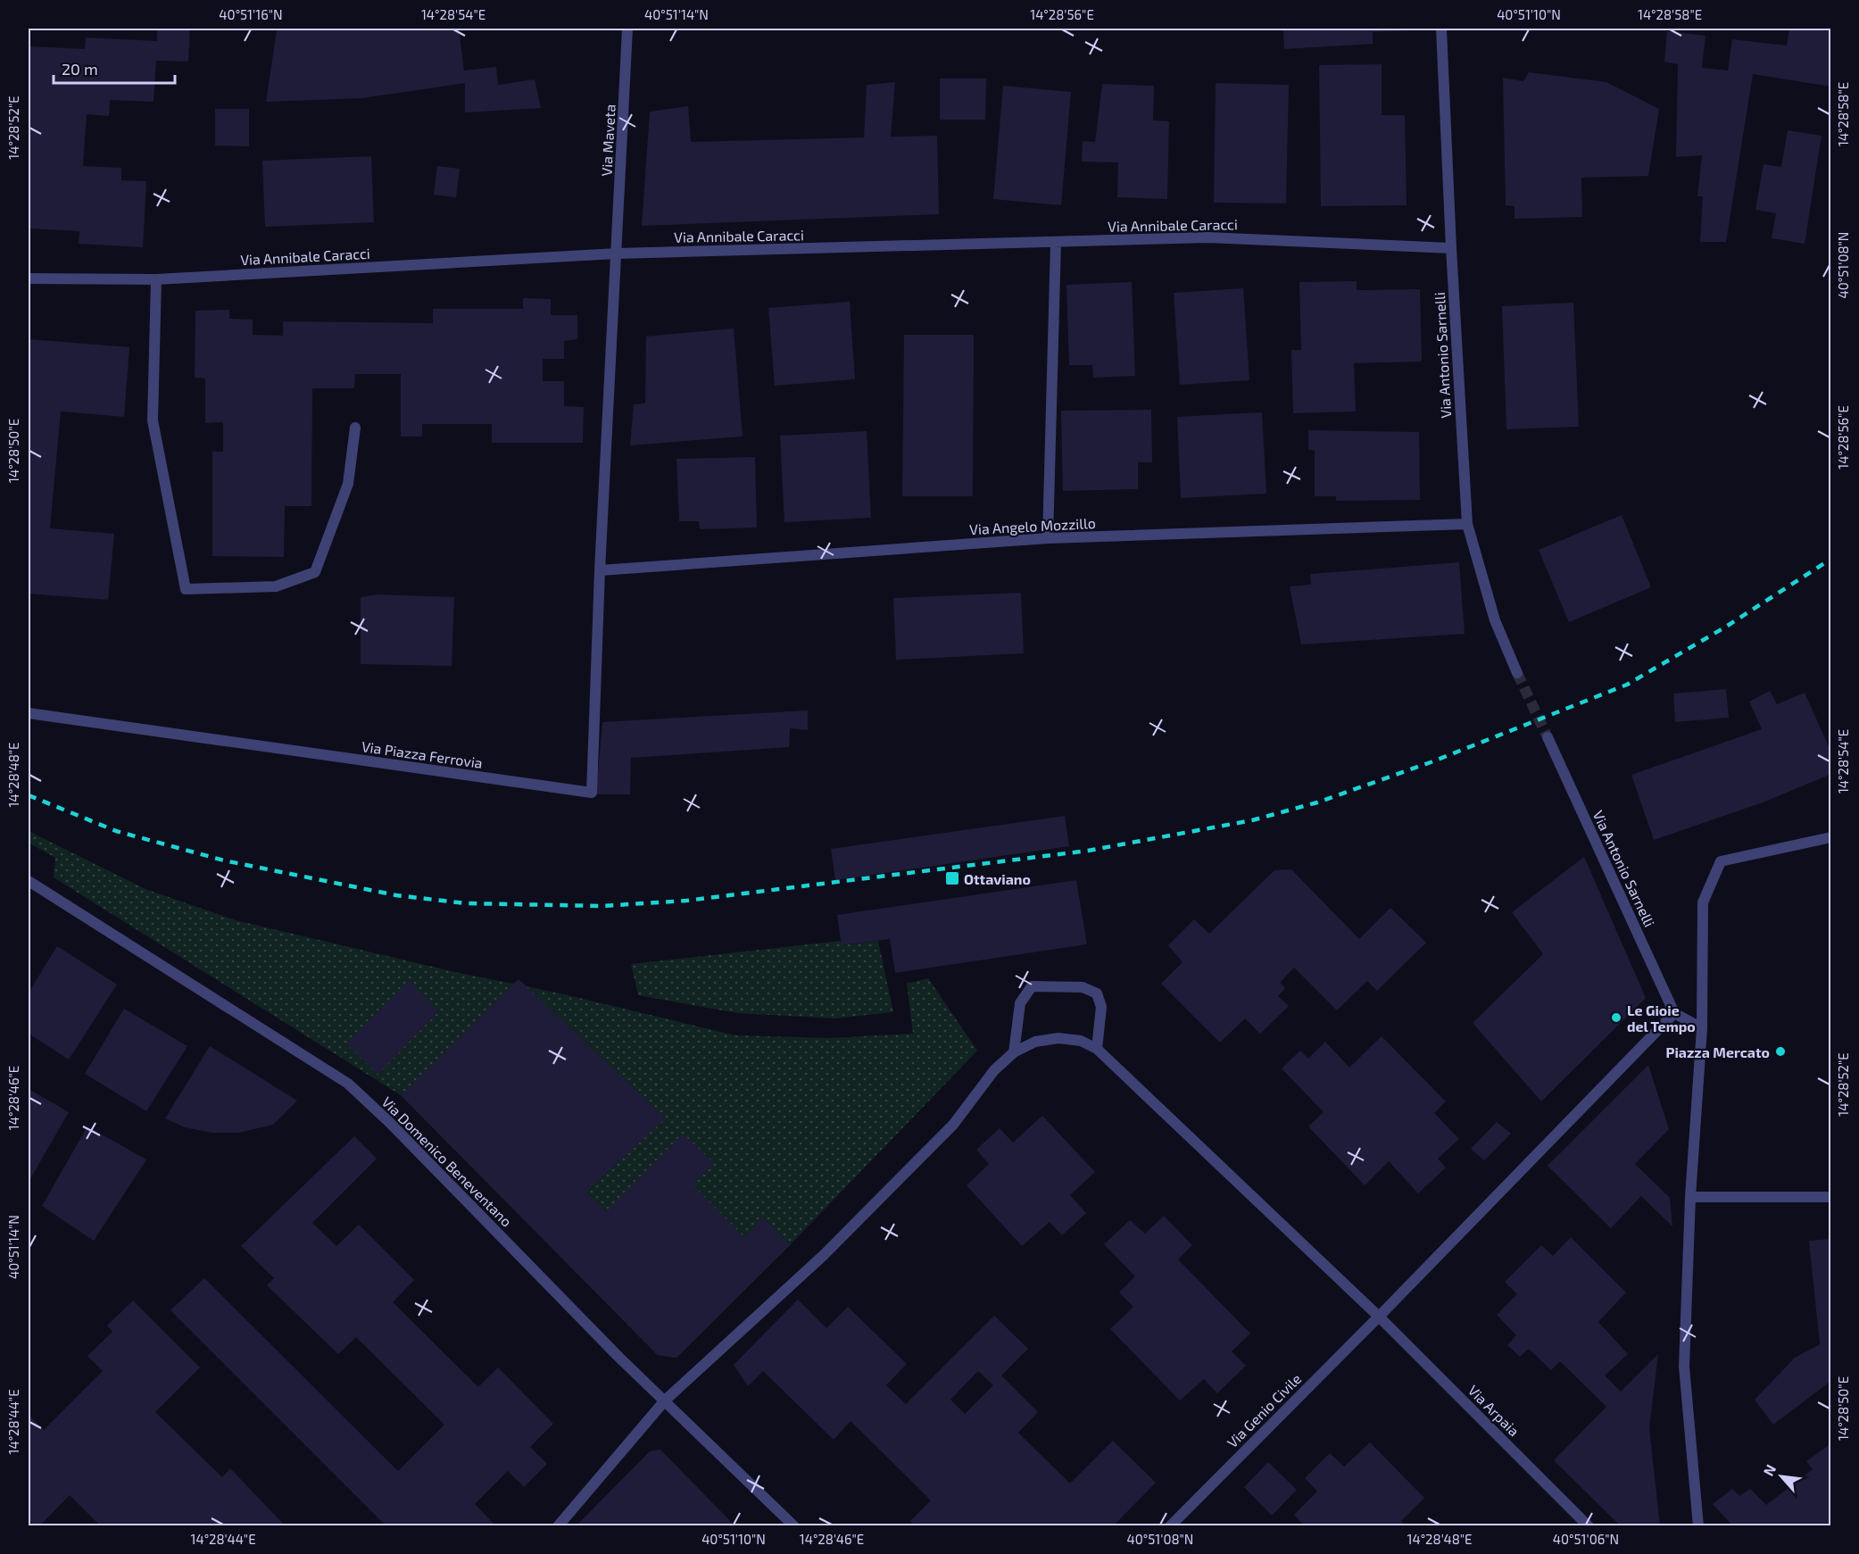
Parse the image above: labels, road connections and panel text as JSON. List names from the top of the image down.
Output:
{
  "streets": {
    "street": [
      "Via Maveta",
      "Via Annibale Caracci",
      "Via Antonio Sarnelli",
      "Via Angelo Mozzillo",
      "Via Piazza Ferrovia",
      "Via Domenico Beneventano",
      "Via Genio Civile",
      "Via Arpaia"
    ]
  },
  "crossings": [
    ["Via Maveta", "Via Annibale Caracci"],
    ["Via Maveta", "Via Angelo Mozzillo"],
    ["Via Maveta", "Via Piazza Ferrovia"],
    ["Via Annibale Caracci", "Via Antonio Sarnelli"],
    ["Via Antonio Sarnelli", "Via Angelo Mozzillo"],
    ["Via Antonio Sarnelli", "Via Genio Civile"],
    ["Via Angelo Mozzillo", "Via Piazza Ferrovia"],
    ["Via Genio Civile", "Via Arpaia"]
  ],
  "places": {
    "transit": ["Ottaviano"],
    "other": ["Le Gioie del Tempo", "Piazza Mercato"]
  },
  "scale_bar": "20 m",
  "north": "top left",
  "coordinates": [
    "40°51'16\"N",
    "14°28'54\"E",
    "40°51'14\"N",
    "14°28'56\"E",
    "40°51'10\"N",
    "14°28'58\"E",
    "14°28'52\"E",
    "40°51'08\"N",
    "14°28'50\"E",
    "14°28'48\"E",
    "14°28'46\"E",
    "14°28'44\"E",
    "40°51'06\"N"
  ]
}
